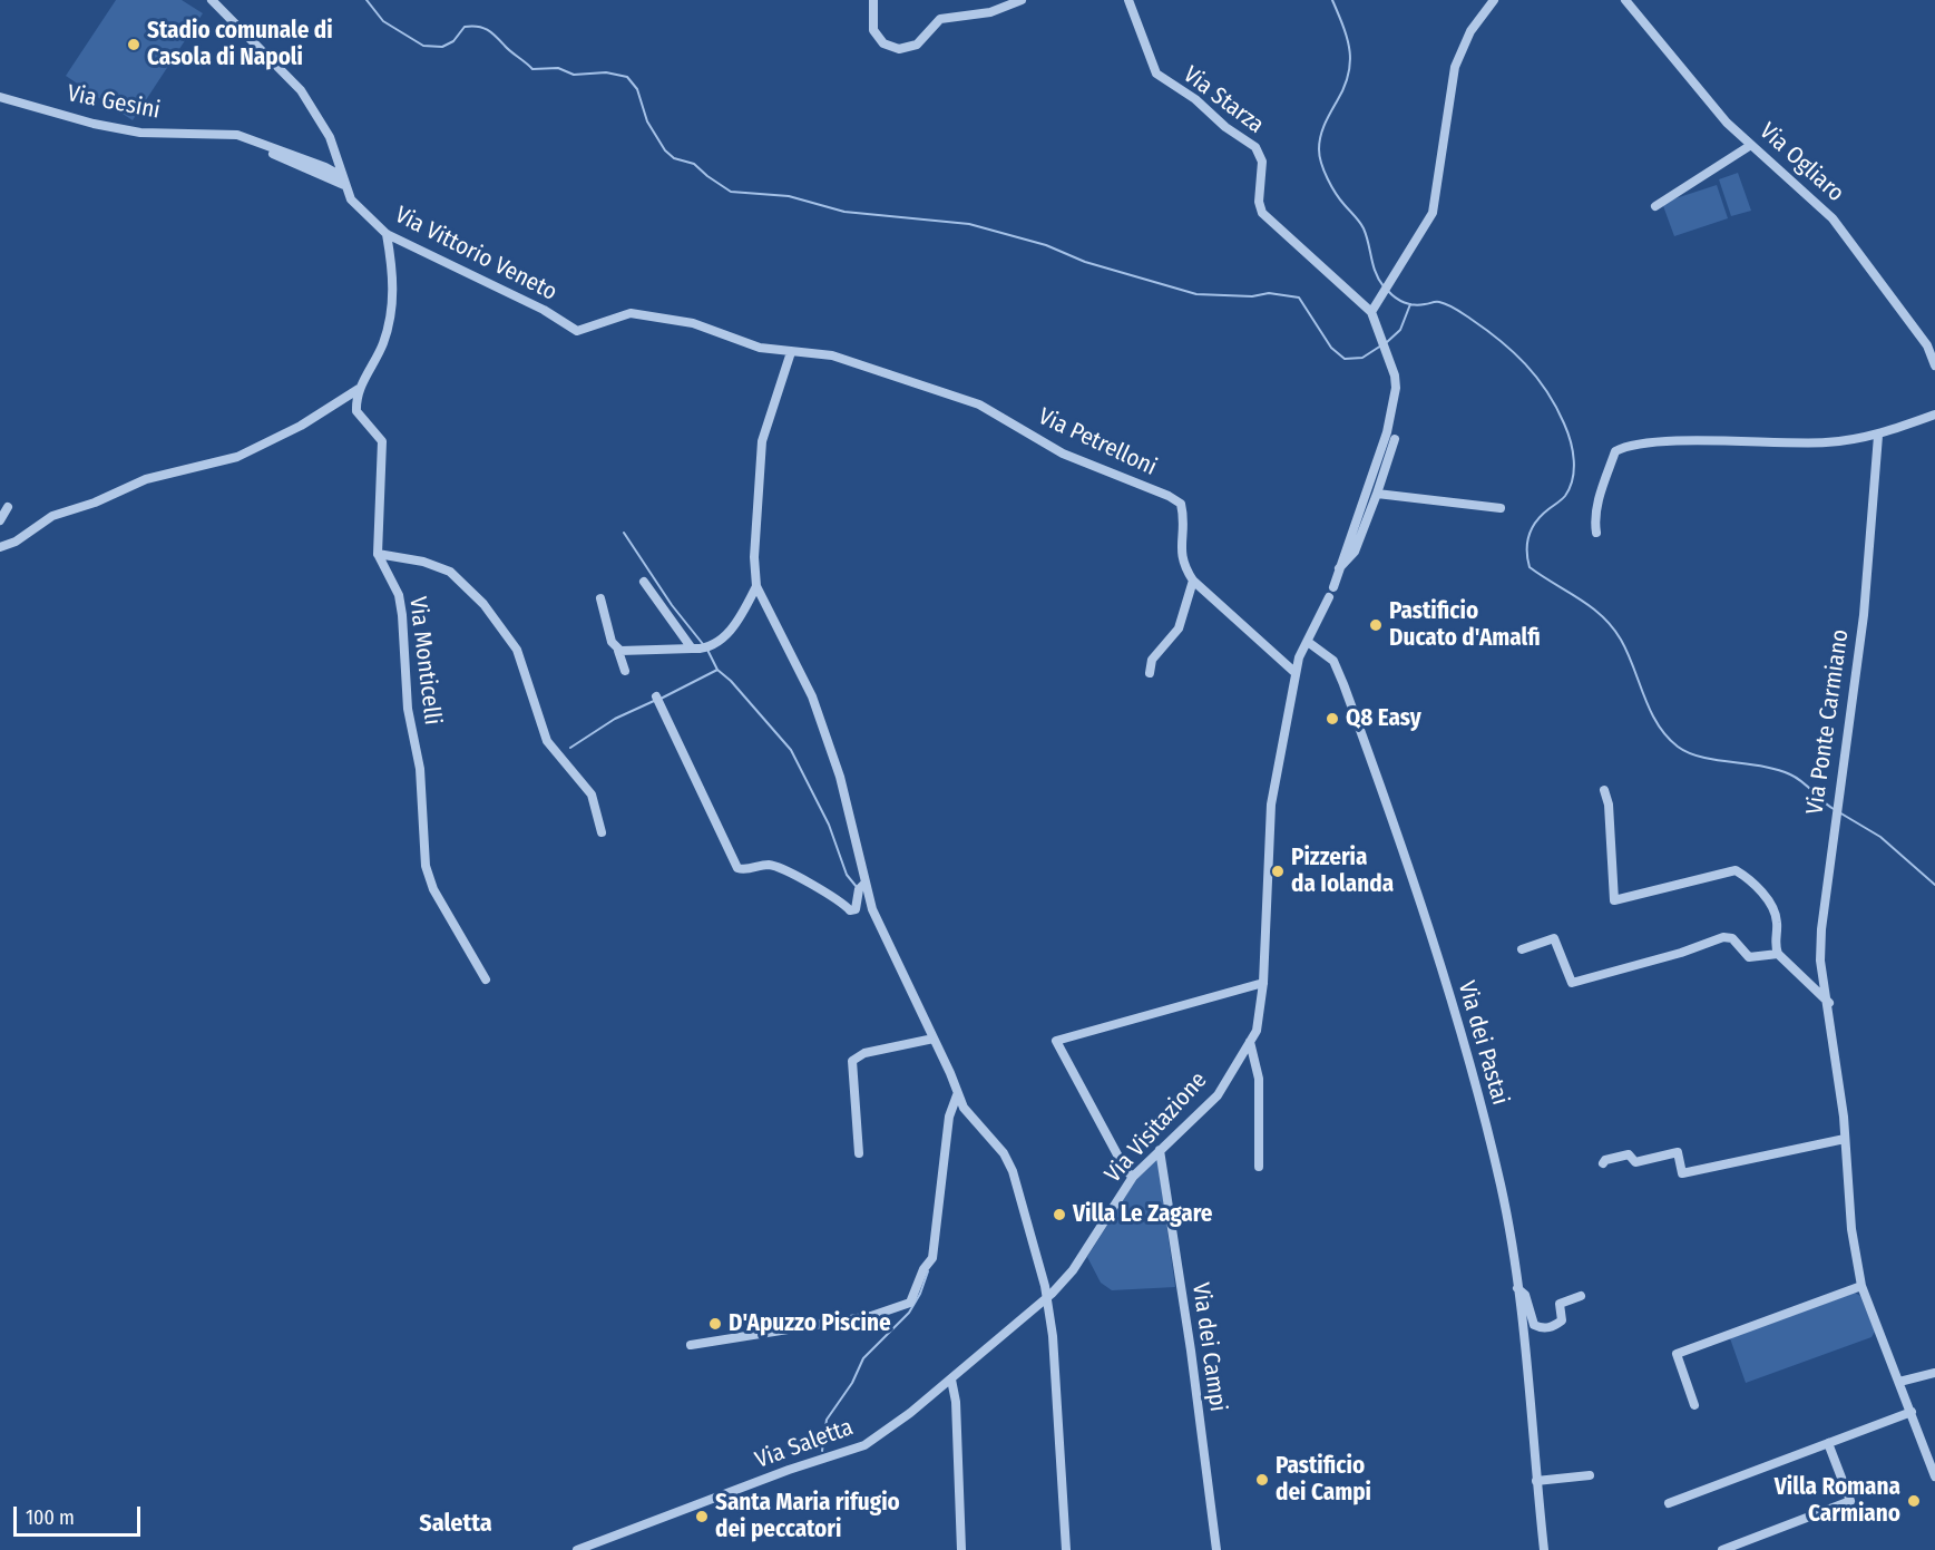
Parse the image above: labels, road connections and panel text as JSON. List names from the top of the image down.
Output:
{
  "streets": {
    "street": [
      "Via Starza",
      "Via Gesini",
      "Via Ogliaro",
      "Via Vittorio Veneto",
      "Via Petrelloni",
      "Via Monticelli",
      "Via Ponte Carmiano",
      "Via dei Pastai",
      "Via Visitazione",
      "Via dei Campi",
      "Via Saletta"
    ]
  },
  "crossings": [
    ["Via Vittorio Veneto", "Via Petrelloni"],
    ["Via Petrelloni", "Via Visitazione"],
    ["Via dei Pastai", "Via Visitazione"],
    ["Via Visitazione", "Via dei Campi"],
    ["Via Visitazione", "Via Saletta"]
  ],
  "districts": ["Saletta"],
  "places": [
    "Stadio comunale di Casola di Napoli",
    "Pastificio Ducato d'Amalfi",
    "Q8 Easy",
    "Pizzeria da Iolanda",
    "Villa Le Zagare",
    "D'Apuzzo Piscine",
    "Pastificio dei Campi",
    "Villa Romana Carmiano",
    "Santa Maria rifugio dei peccatori"
  ],
  "scale_bar": "100 m"
}
